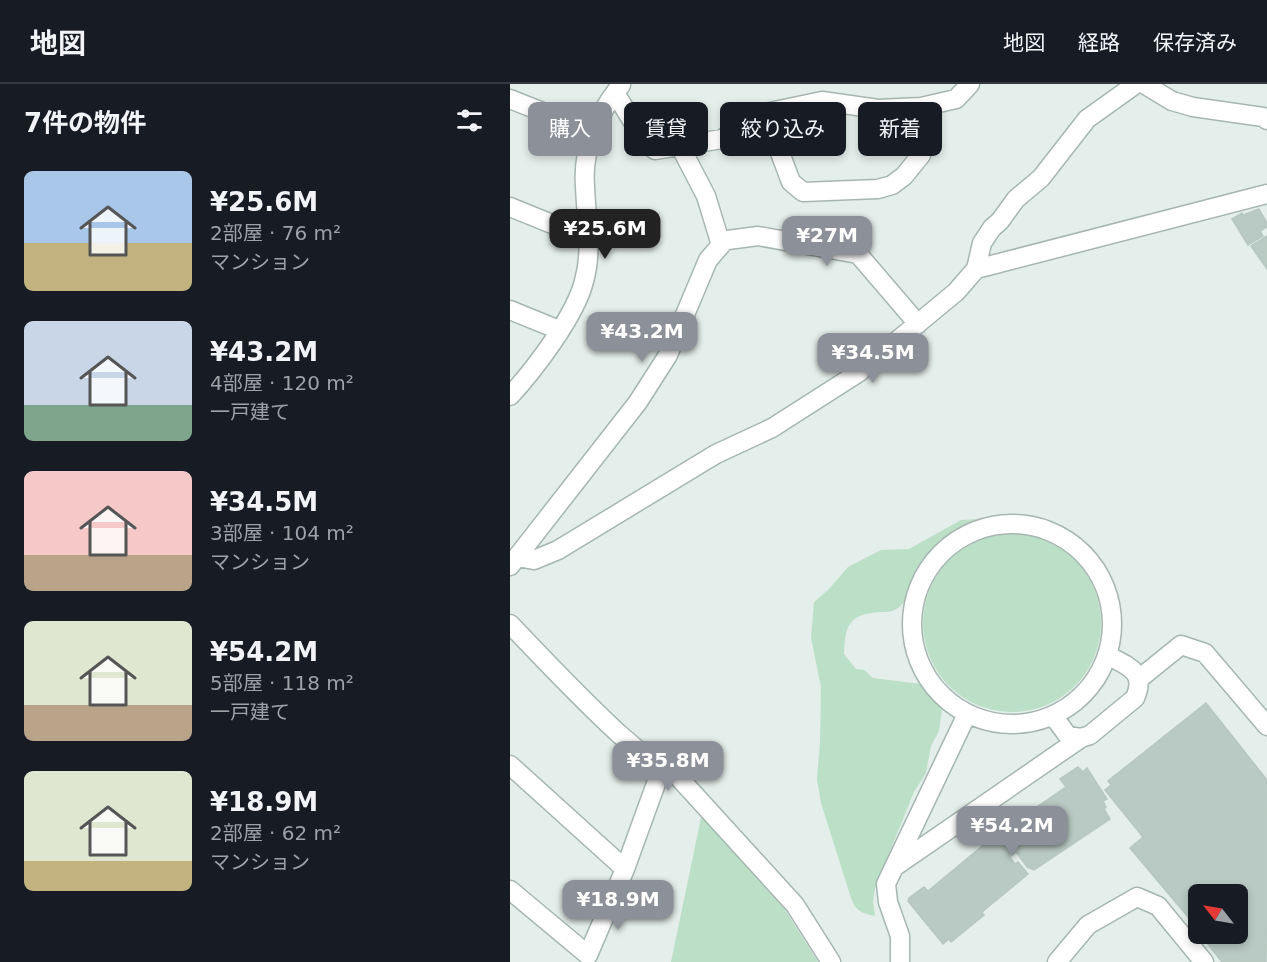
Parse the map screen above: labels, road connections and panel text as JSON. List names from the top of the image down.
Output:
{
  "north": "top left",
  "page": {
    "header": "地図",
    "nav": ["地図", "経路", "保存済み"],
    "heading": "7件の物件",
    "chip": [
      "購入",
      "賃貸",
      "絞り込み",
      "新着"
    ],
    "list": [
      {
        "name": "¥25.6M",
        "note": "2部屋 · 76 m² · マンション"
      },
      {
        "name": "¥43.2M",
        "note": "4部屋 · 120 m² · 一戸建て"
      },
      {
        "name": "¥34.5M",
        "note": "3部屋 · 104 m² · マンション"
      },
      {
        "name": "¥54.2M",
        "note": "5部屋 · 118 m² · 一戸建て"
      },
      {
        "name": "¥18.9M",
        "note": "2部屋 · 62 m² · マンション"
      }
    ],
    "price": [
      "¥25.6M",
      "¥27M",
      "¥43.2M",
      "¥34.5M",
      "¥35.8M",
      "¥54.2M",
      "¥18.9M"
    ]
  }
}
